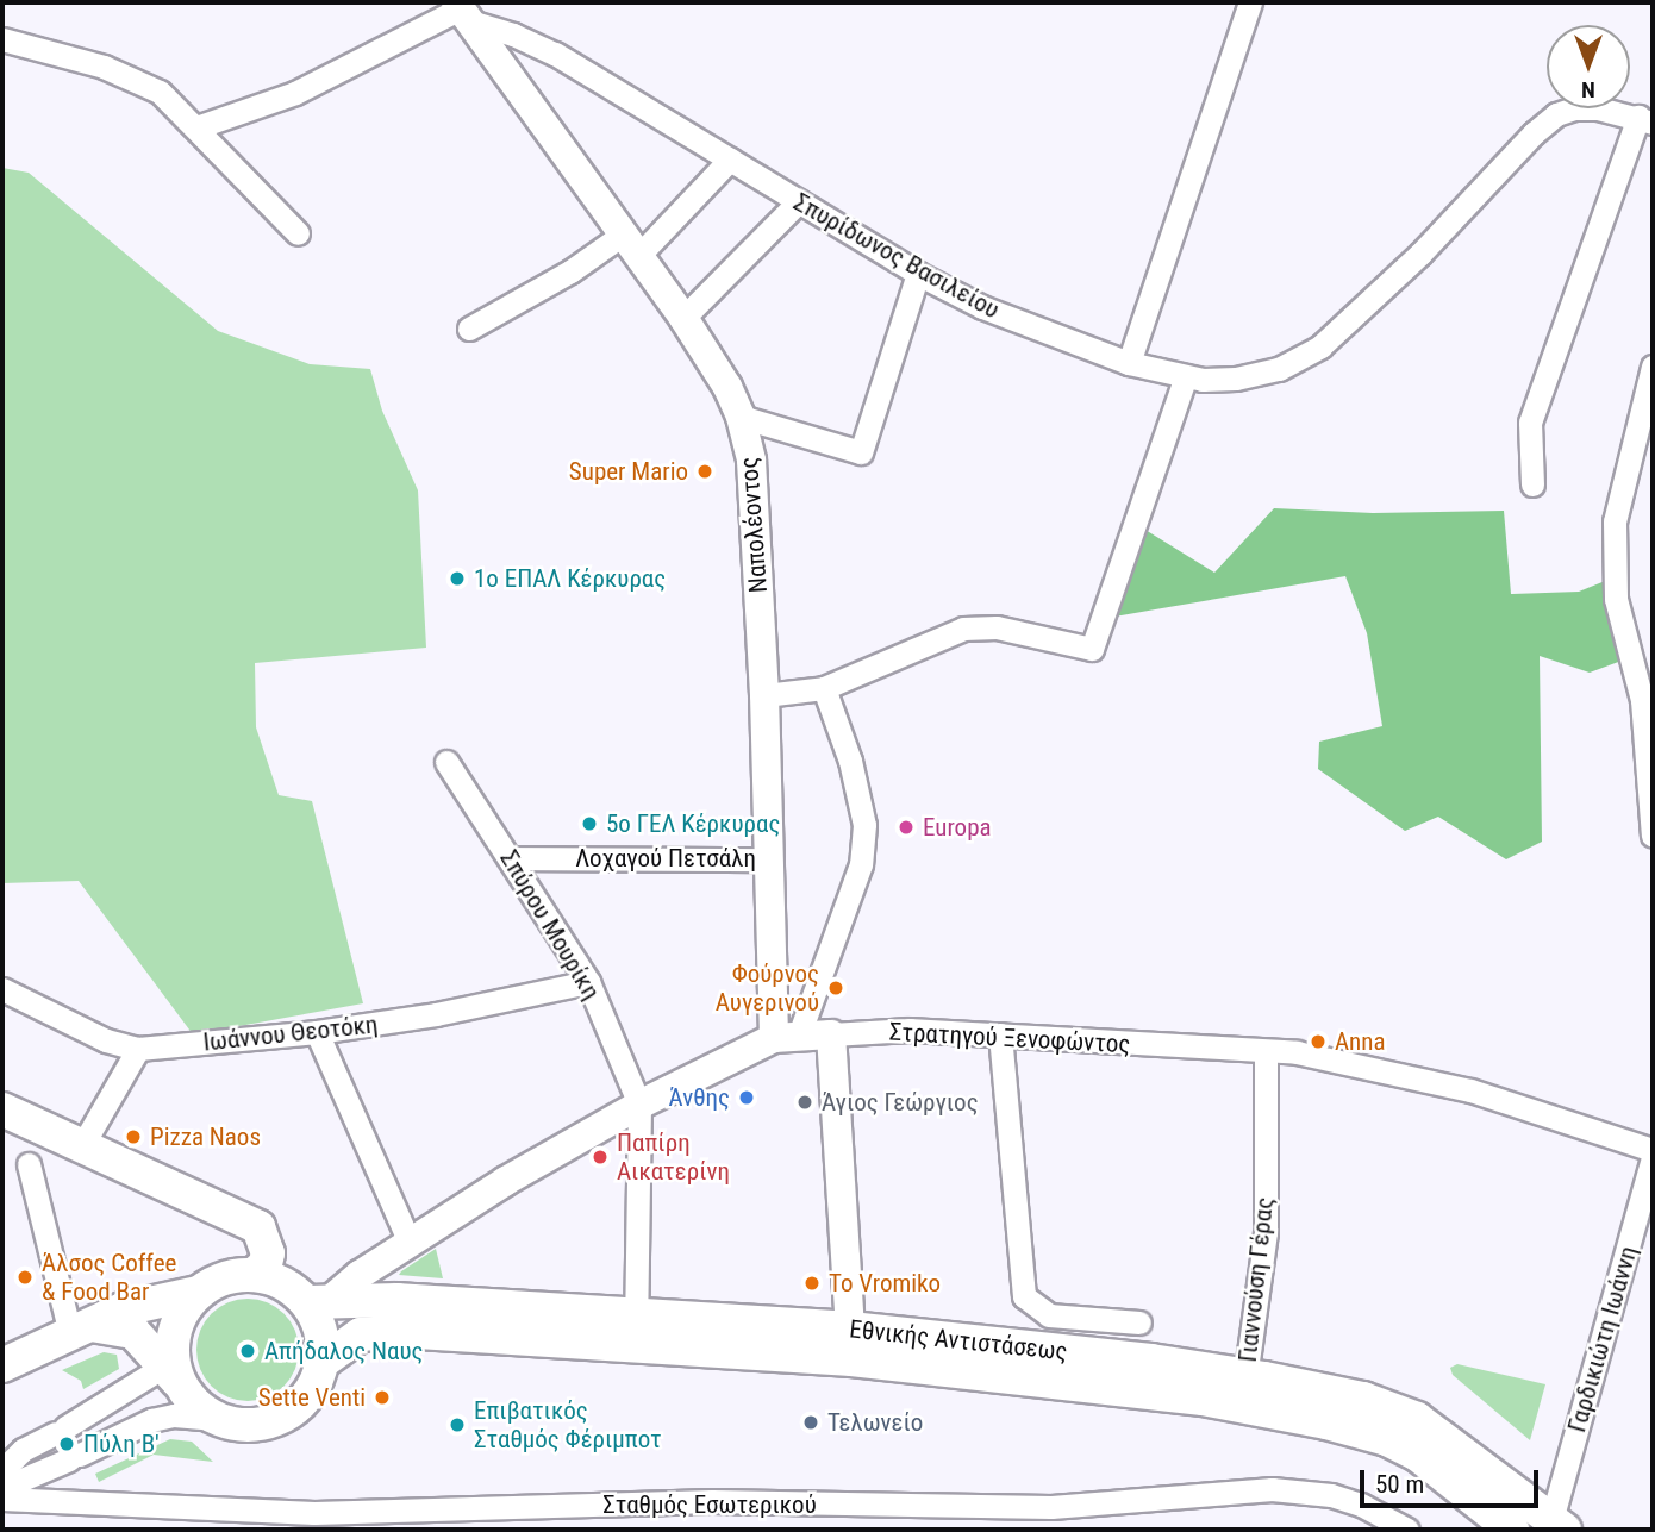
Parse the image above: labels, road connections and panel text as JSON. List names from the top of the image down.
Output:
{
  "streets": {
    "main road": ["Εθνικής Αντιστάσεως"],
    "street": [
      "Σπυρίδωνος Βασιλείου",
      "Ναπολέοντος",
      "Λοχαγού Πετσάλη",
      "Σπύρου Μουρίκη",
      "Ιωάννου Θεοτόκη",
      "Στρατηγού Ξενοφώντος",
      "Γιαννούση Γέρας",
      "Γαρδικιώτη Ιωάννη",
      "Σταθμός Εσωτερικού"
    ]
  },
  "crossings": [
    ["Σπυρίδωνος Βασιλείου", "Ναπολέοντος"],
    ["Ναπολέοντος", "Λοχαγού Πετσάλη"],
    ["Ναπολέοντος", "Στρατηγού Ξενοφώντος"],
    ["Λοχαγού Πετσάλη", "Σπύρου Μουρίκη"],
    ["Σπύρου Μουρίκη", "Ιωάννου Θεοτόκη"],
    ["Σπύρου Μουρίκη", "Στρατηγού Ξενοφώντος"],
    ["Σπύρου Μουρίκη", "Εθνικής Αντιστάσεως"],
    ["Στρατηγού Ξενοφώντος", "Γιαννούση Γέρας"],
    ["Στρατηγού Ξενοφώντος", "Εθνικής Αντιστάσεως"],
    ["Γιαννούση Γέρας", "Εθνικής Αντιστάσεως"],
    ["Γαρδικιώτη Ιωάννη", "Εθνικής Αντιστάσεως"]
  ],
  "places": [
    "Super Mario",
    "1ο ΕΠΑΛ Κέρκυρας",
    "5ο ΓΕΛ Κέρκυρας",
    "Europa",
    "Φούρνος Αυγερινού",
    "Anna",
    "Άνθης",
    "Άγιος Γεώργιος",
    "Pizza Naos",
    "Παπίρη Αικατερίνη",
    "Άλσος Coffee & Food Bar",
    "To Vromiko",
    "Απήδαλος Ναυς",
    "Sette Venti",
    "Τελωνείο",
    "Επιβατικός Σταθμός Φέριμποτ",
    "Πύλη Β'"
  ],
  "scale_bar": "50 m",
  "north": "bottom"
}
